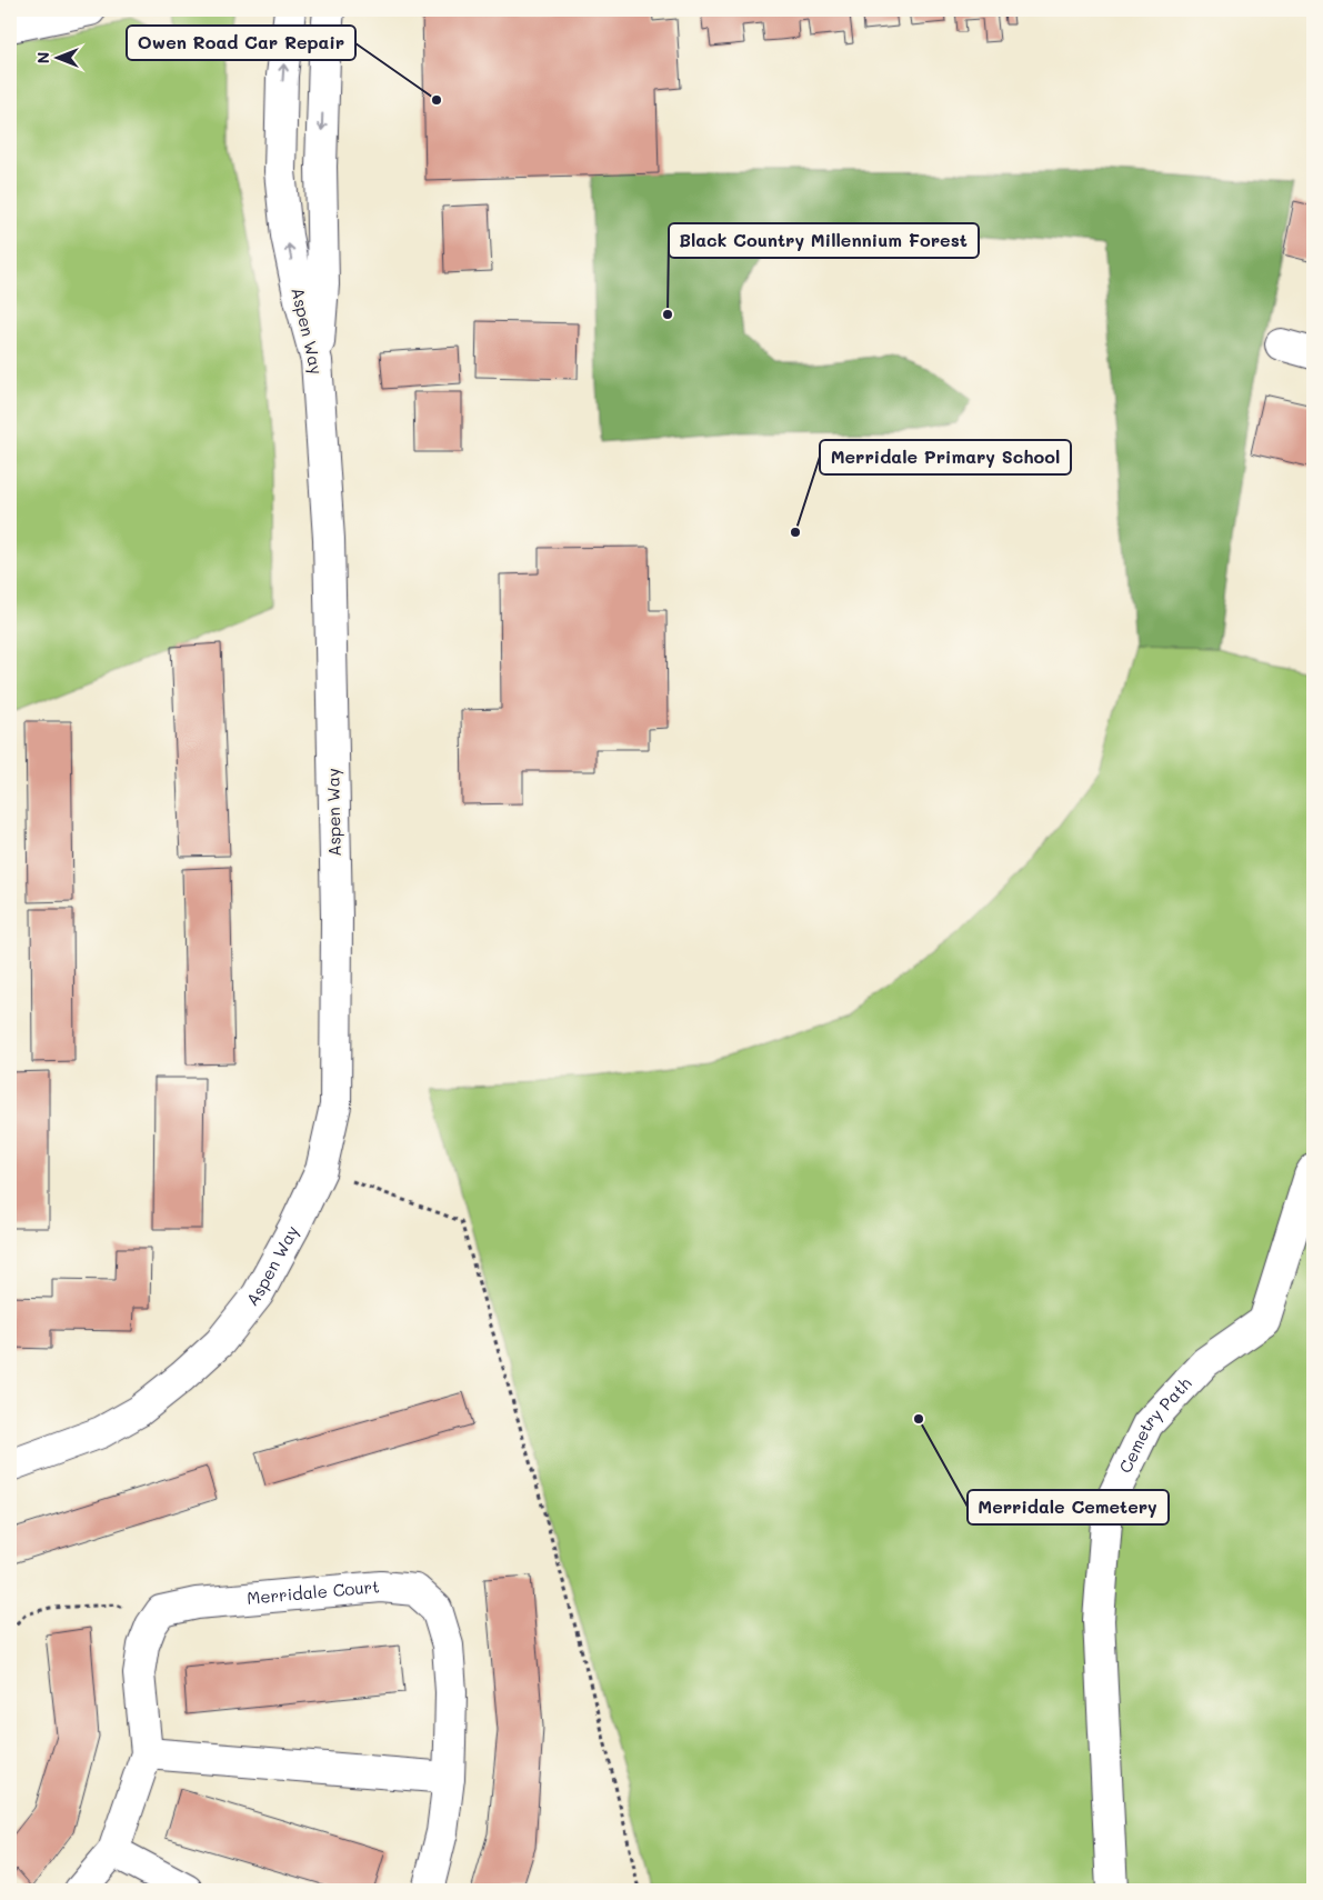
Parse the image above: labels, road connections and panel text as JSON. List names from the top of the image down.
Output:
{
  "streets": {
    "street": ["Aspen Way", "Cemetry Path", "Merridale Court"]
  },
  "places": [
    "Owen Road Car Repair",
    "Black Country Millennium Forest",
    "Merridale Primary School",
    "Merridale Cemetery"
  ],
  "north": "left"
}
